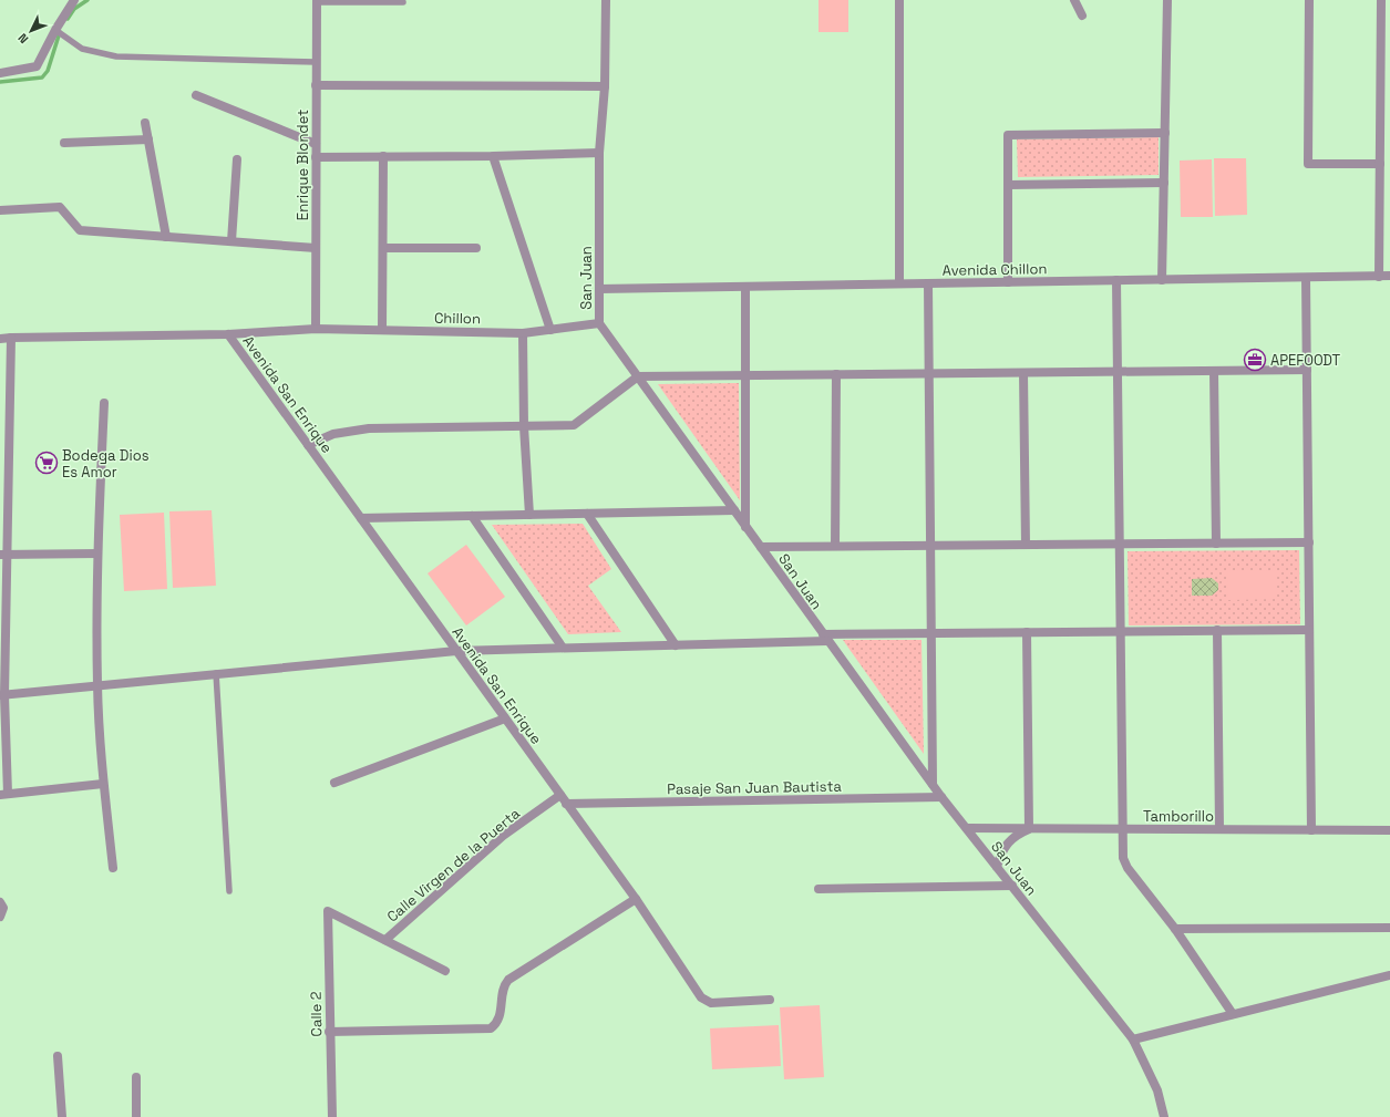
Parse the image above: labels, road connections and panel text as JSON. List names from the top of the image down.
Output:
{
  "streets": {
    "street": [
      "Enrique Blondet",
      "Avenida Chillon",
      "San Juan",
      "Chillon",
      "Avenida San Enrique",
      "Pasaje San Juan Bautista",
      "Tamborillo",
      "Calle Virgen de la Puerta",
      "Calle 2"
    ]
  },
  "crossings": [
    ["Enrique Blondet", "Chillon"],
    ["Avenida Chillon", "San Juan"],
    ["San Juan", "Chillon"],
    ["San Juan", "Pasaje San Juan Bautista"],
    ["San Juan", "Tamborillo"],
    ["Chillon", "Avenida San Enrique"],
    ["Avenida San Enrique", "Pasaje San Juan Bautista"],
    ["Avenida San Enrique", "Calle Virgen de la Puerta"],
    ["Calle Virgen de la Puerta", "Calle 2"]
  ],
  "places": {
    "office": ["APEFOODT"],
    "supermarket": ["Bodega Dios Es Amor"]
  },
  "north": "bottom left"
}
